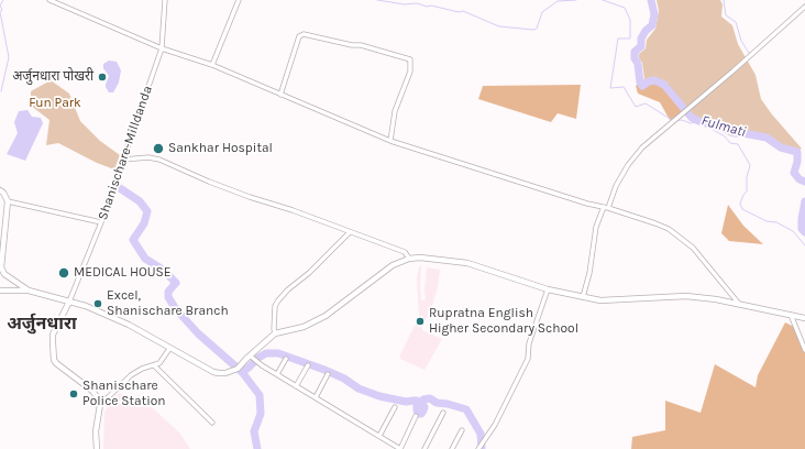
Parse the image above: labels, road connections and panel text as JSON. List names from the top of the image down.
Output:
{
  "streets": {
    "street": ["Shanischare-Milldanda"]
  },
  "districts": ["अर्जुनधारा"],
  "water": ["Fulmati"],
  "parks": ["Fun Park"],
  "places": [
    "अर्जुनधारा पोखरी",
    "Sankhar Hospital",
    "MEDICAL HOUSE",
    "Excel, Shanischare Branch",
    "Rupratna English Higher Secondary School",
    "Shanischare Police Station"
  ]
}
